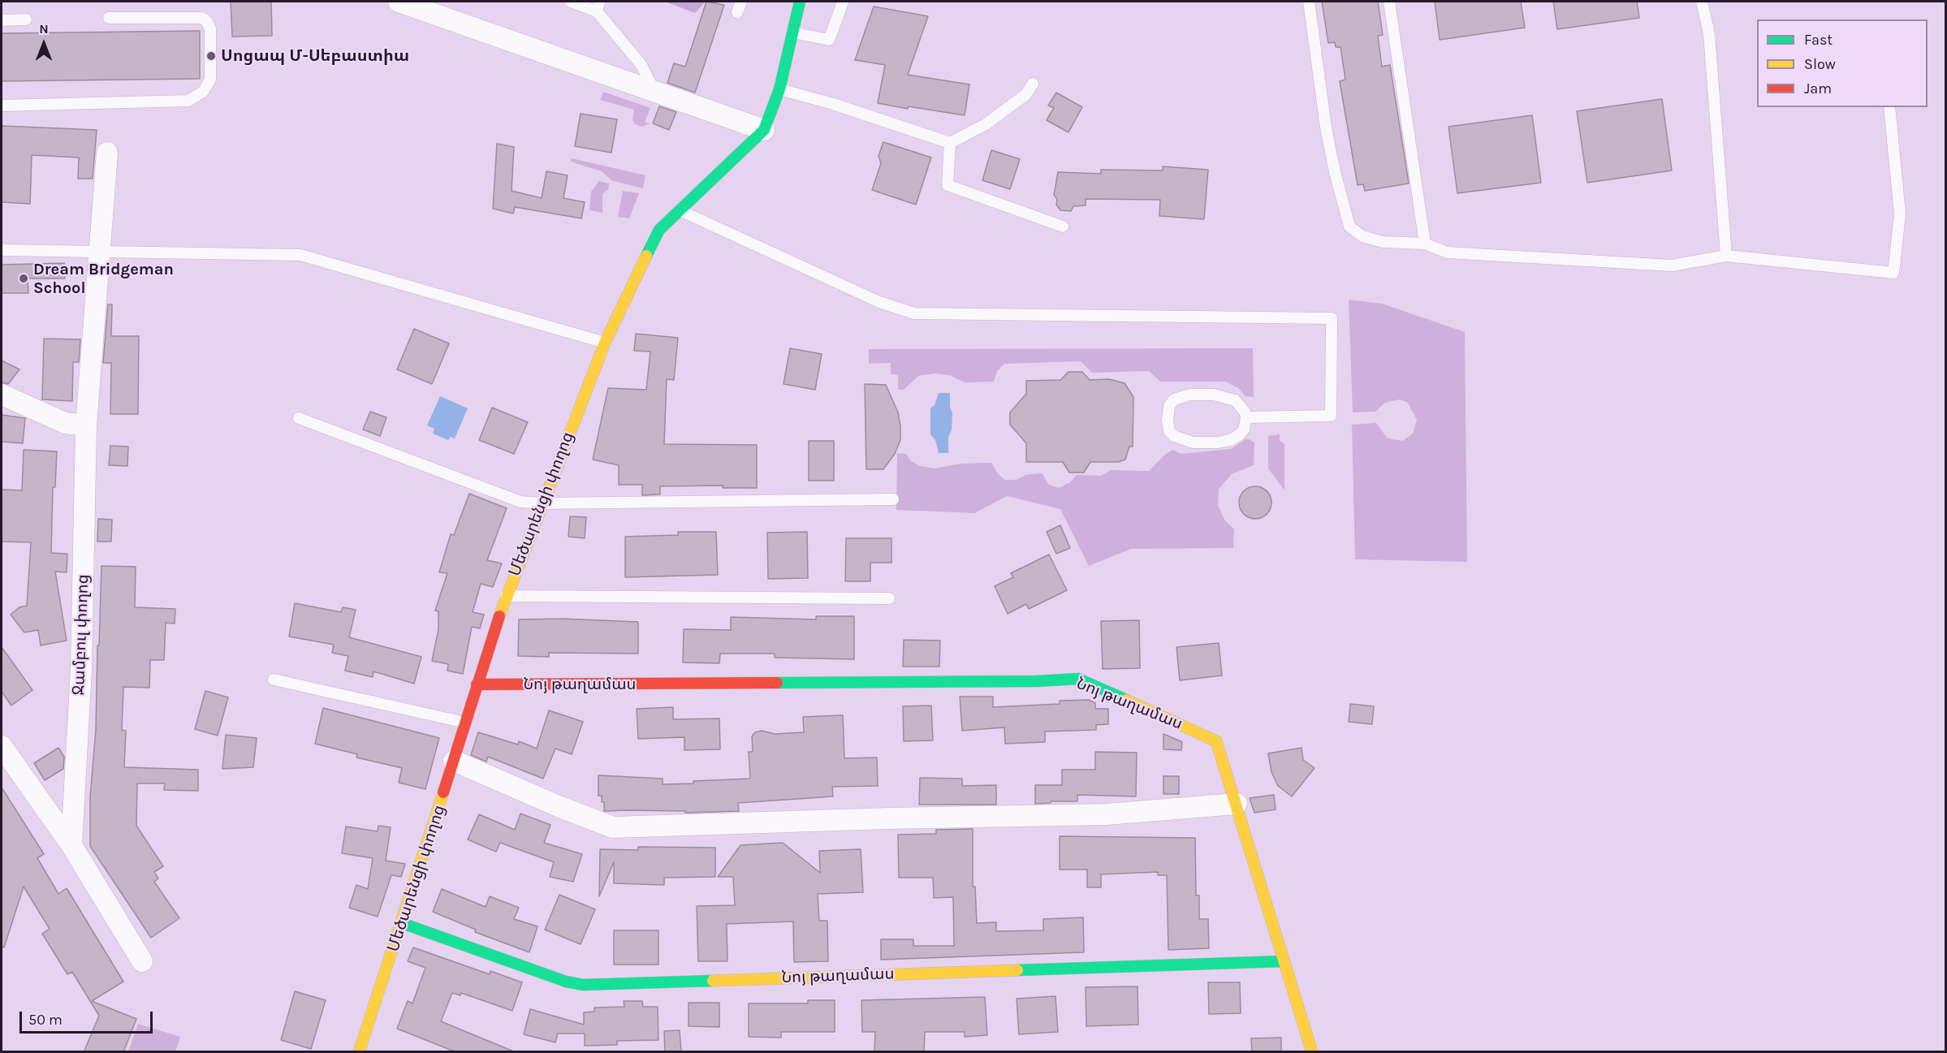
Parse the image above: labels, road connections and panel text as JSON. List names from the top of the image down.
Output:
{
  "streets": {
    "street": ["Մեծարենցի փողոց", "Ջամբուլ փողոց", "Նոյ թաղամաս"]
  },
  "crossings": [
    ["Մեծարենցի փողոց", "Նոյ թաղամաս"]
  ],
  "places": ["Սոցապ Մ-Սեբաստիա", "Dream Bridgeman School"],
  "legend": ["Fast", "Slow", "Jam"],
  "scale_bar": "50 m",
  "north": "top"
}
